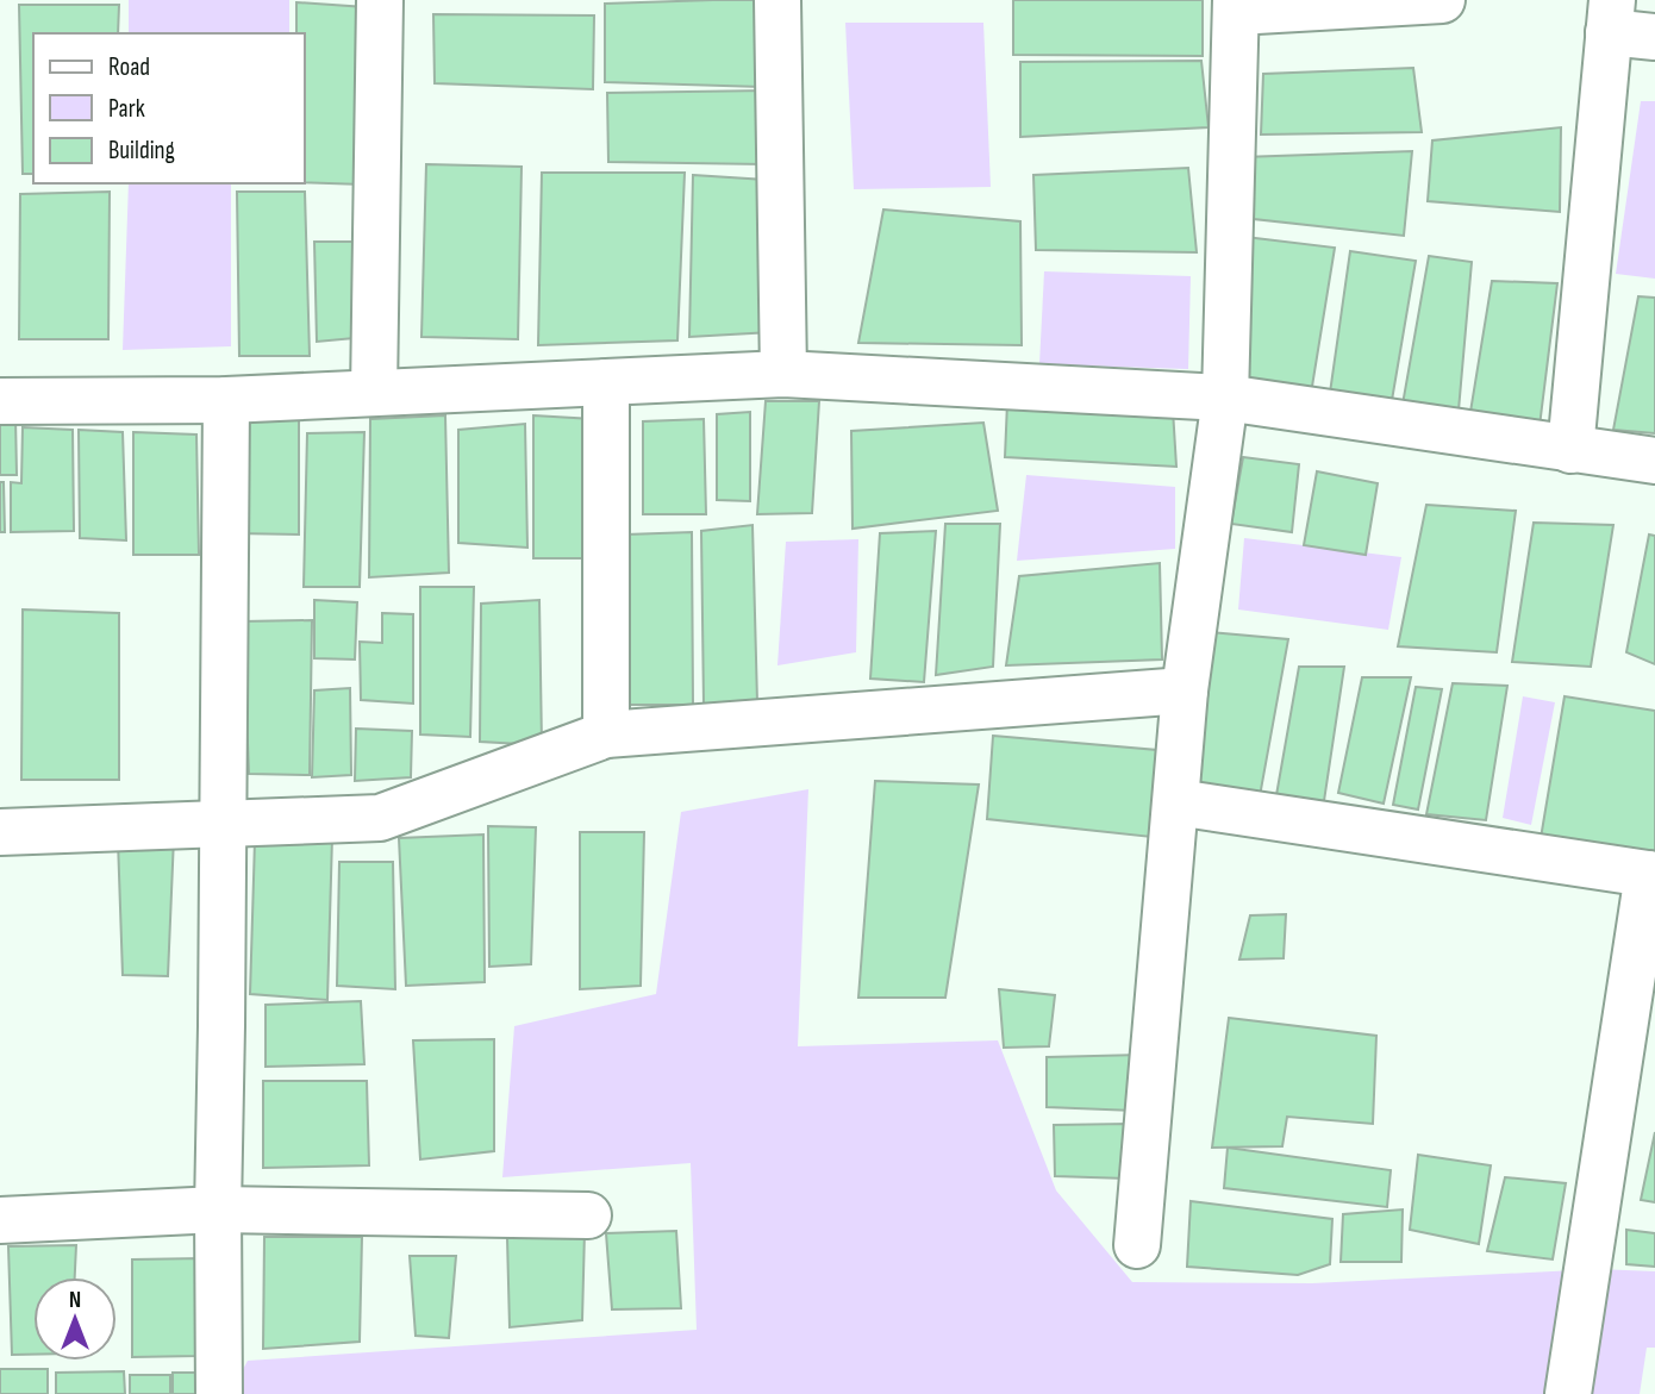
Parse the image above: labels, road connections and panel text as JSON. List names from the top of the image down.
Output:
{
  "legend": ["Road", "Park", "Building"],
  "north": "top"
}
